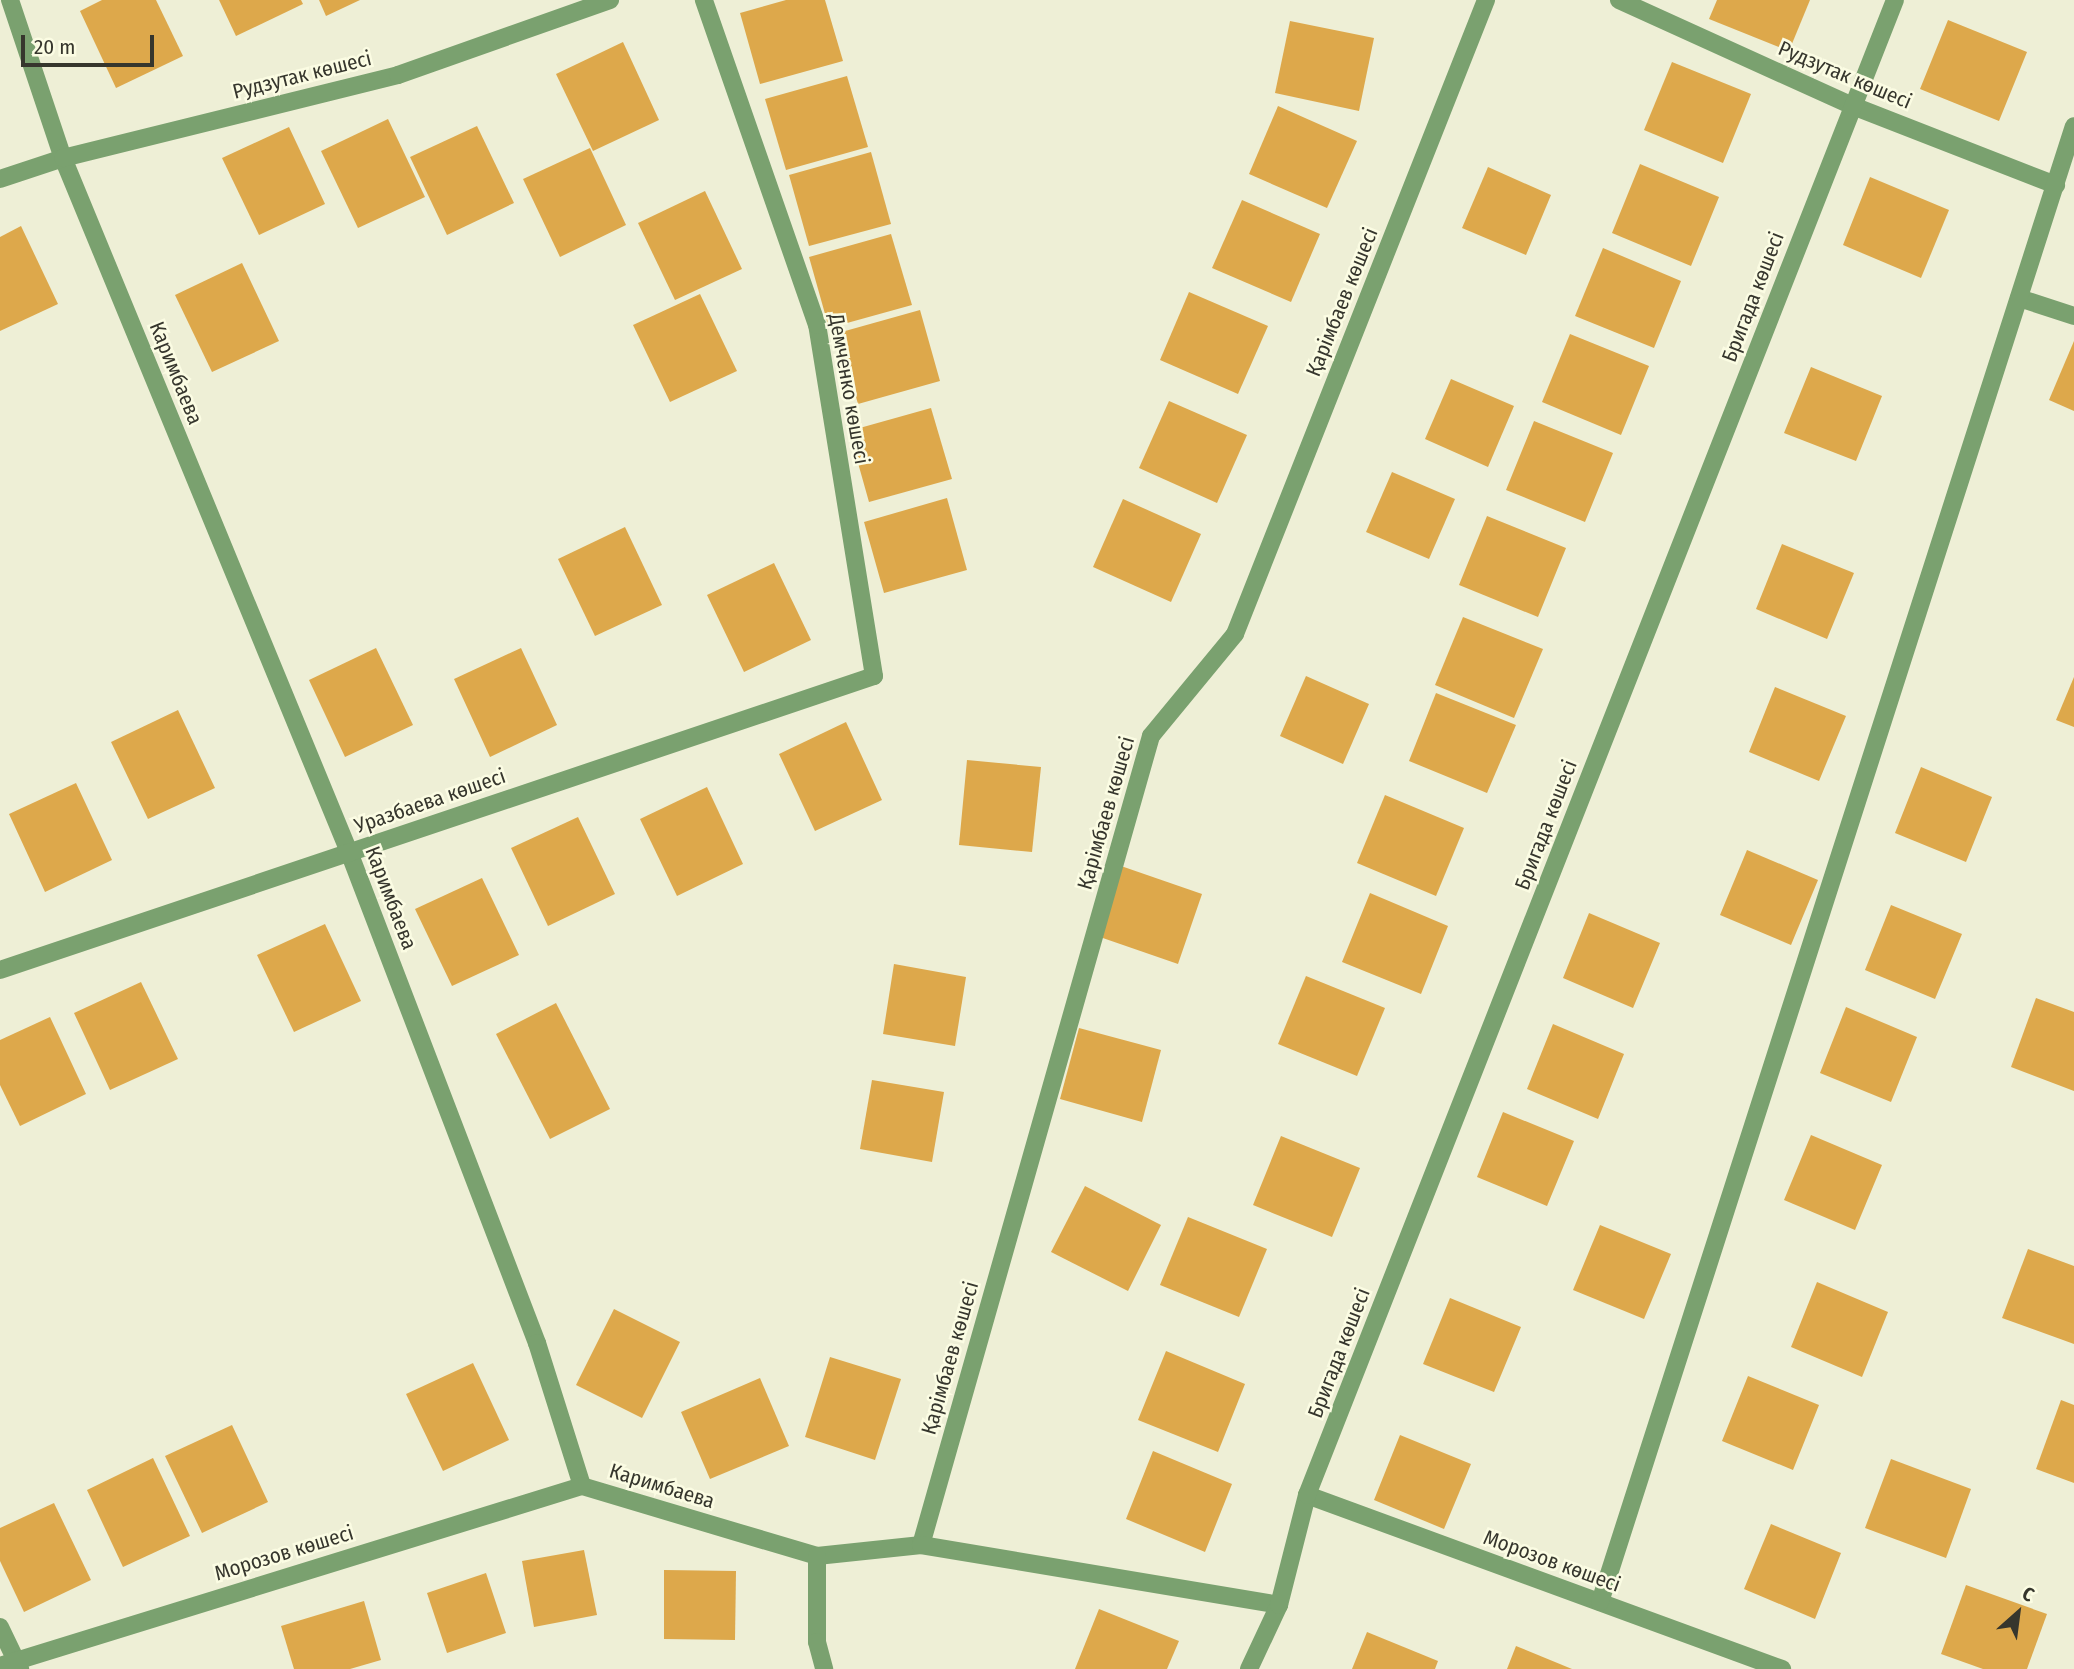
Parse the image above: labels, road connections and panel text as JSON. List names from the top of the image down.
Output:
{
  "streets": {
    "street": [
      "Рудзутак көшесі",
      "Бригада көшесі",
      "Қарімбаев көшесі",
      "Каримбаева",
      "Демченко көшесі",
      "Уразбаева көшесі",
      "Морозов көшесі"
    ]
  },
  "crossings": [
    ["Рудзутак көшесі", "Бригада көшесі"],
    ["Рудзутак көшесі", "Каримбаева"],
    ["Бригада көшесі", "Морозов көшесі"],
    ["Каримбаева", "Уразбаева көшесі"],
    ["Каримбаева", "Морозов көшесі"],
    ["Демченко көшесі", "Уразбаева көшесі"]
  ],
  "scale_bar": "20 m",
  "north": "top right"
}
